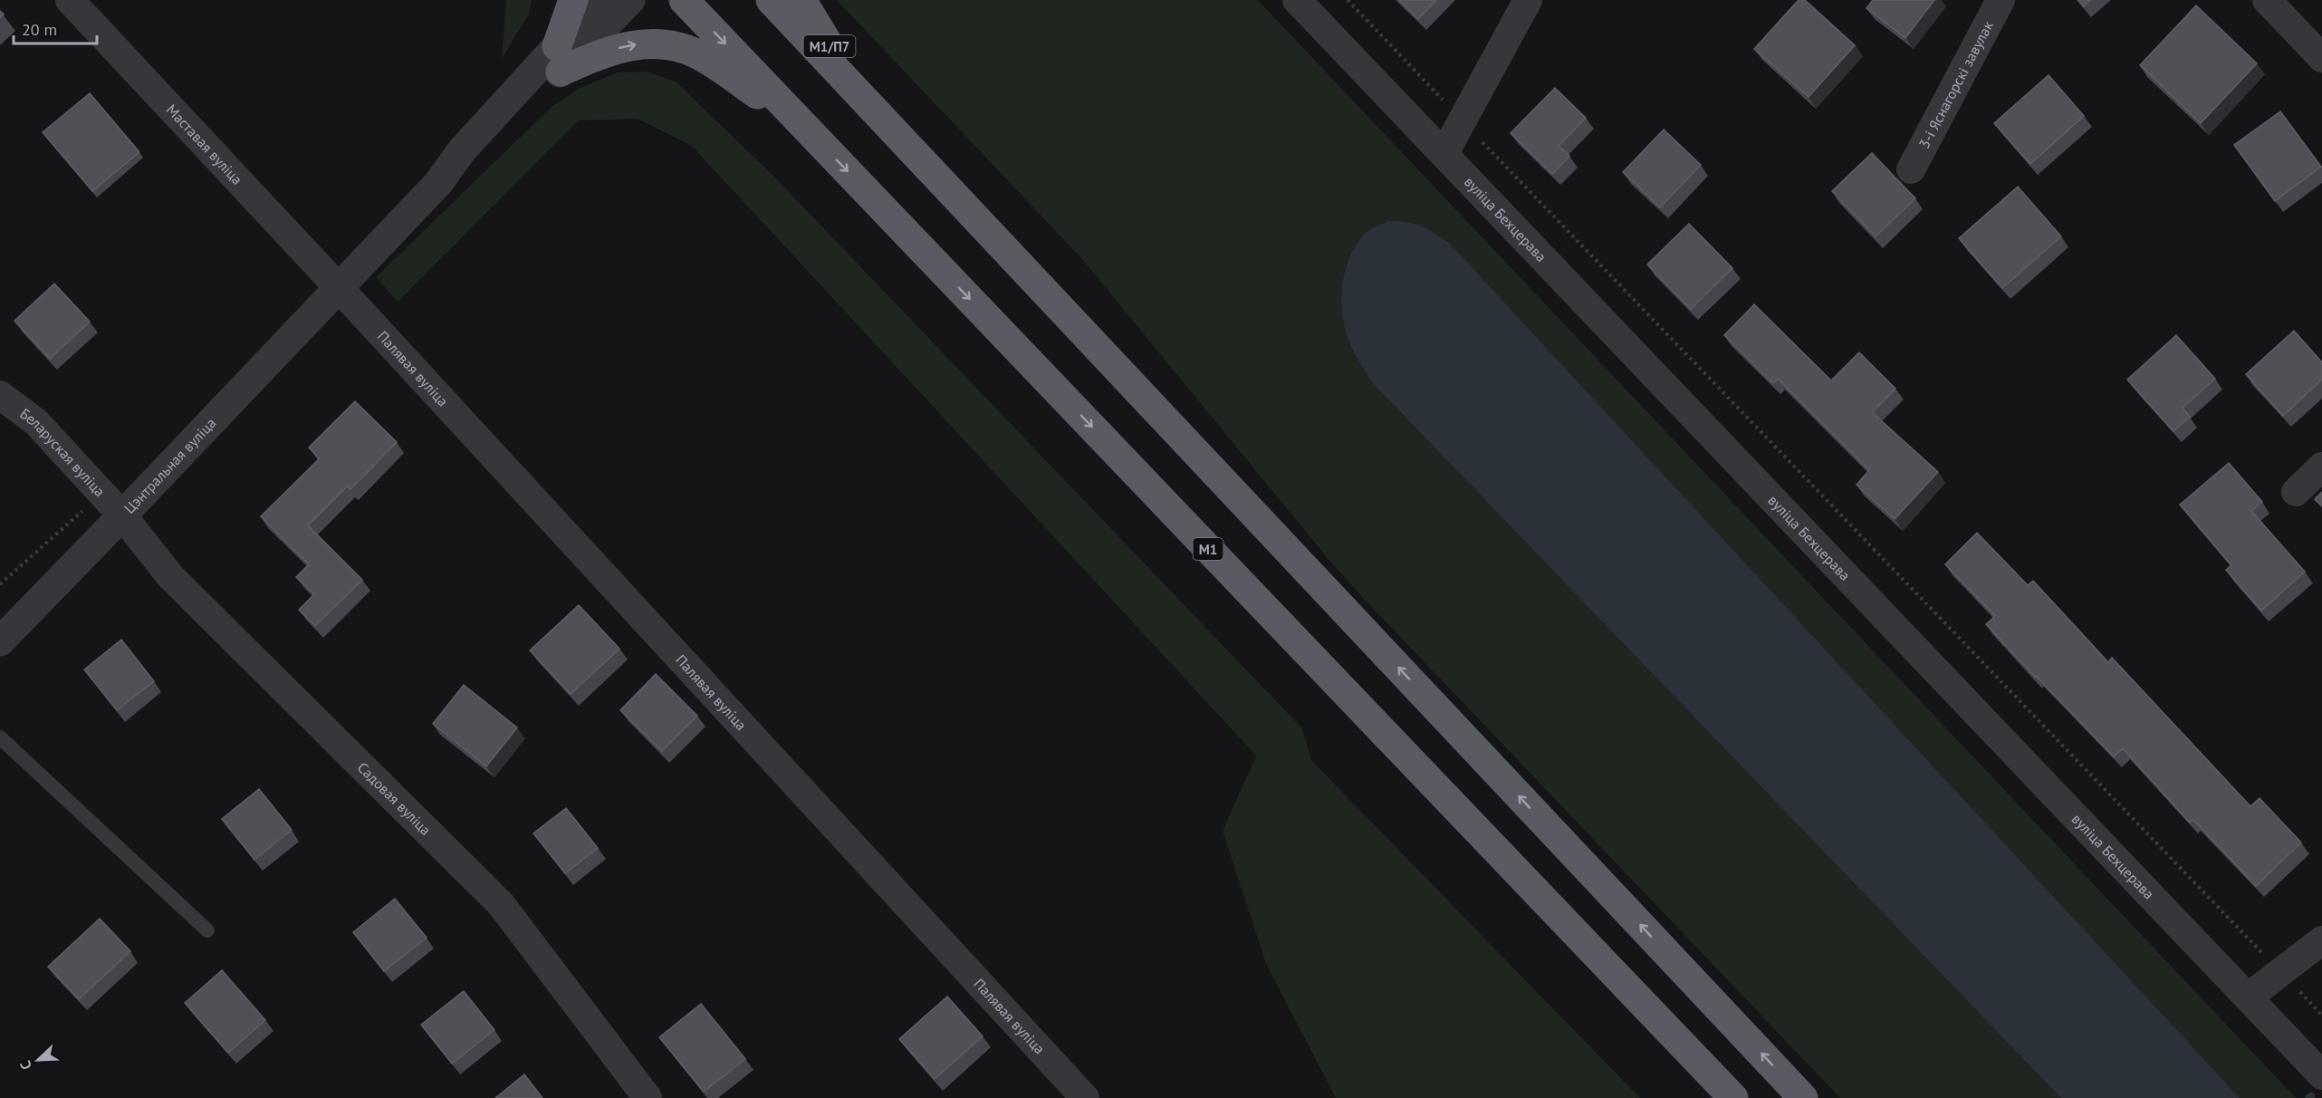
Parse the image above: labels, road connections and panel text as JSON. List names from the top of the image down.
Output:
{
  "streets": {
    "highway": ["М1/П7", "М1"],
    "street": [
      "3-і Яснагорскі завулак",
      "Маставая вуліца",
      "вуліца Бехцерава",
      "Палявая вуліца",
      "Беларуская вуліца",
      "Цэнтральная вуліца",
      "Садовая вуліца"
    ]
  },
  "crossings": [
    ["Маставая вуліца", "Палявая вуліца"],
    ["Маставая вуліца", "Цэнтральная вуліца"],
    ["Палявая вуліца", "Цэнтральная вуліца"],
    ["Беларуская вуліца", "Цэнтральная вуліца"],
    ["Беларуская вуліца", "Садовая вуліца"],
    ["Цэнтральная вуліца", "Садовая вуліца"]
  ],
  "scale_bar": "20 m",
  "north": "bottom left"
}
